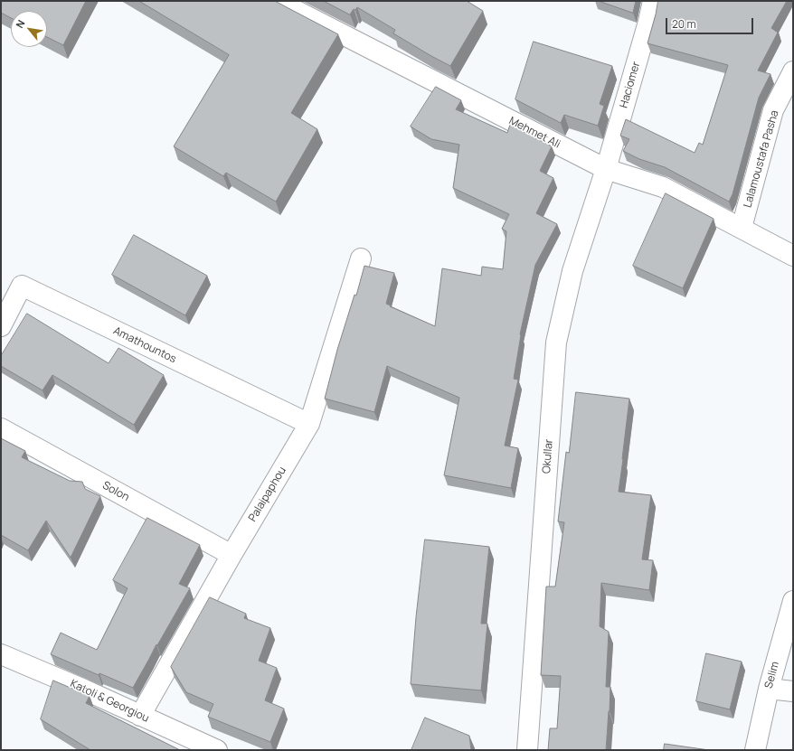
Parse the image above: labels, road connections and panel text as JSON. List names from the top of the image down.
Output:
{
  "streets": {
    "street": [
      "Haciomer",
      "Mehmet Ali",
      "Lalamoustafa Pasha",
      "Amathountos",
      "Okullar",
      "Solon",
      "Palaipaphou",
      "Selim",
      "Katoli & Georgiou"
    ]
  },
  "crossings": [
    ["Haciomer", "Mehmet Ali"],
    ["Haciomer", "Okullar"],
    ["Mehmet Ali", "Lalamoustafa Pasha"],
    ["Mehmet Ali", "Okullar"],
    ["Amathountos", "Palaipaphou"],
    ["Solon", "Palaipaphou"],
    ["Palaipaphou", "Katoli & Georgiou"]
  ],
  "scale_bar": "20 m",
  "north": "top left"
}
